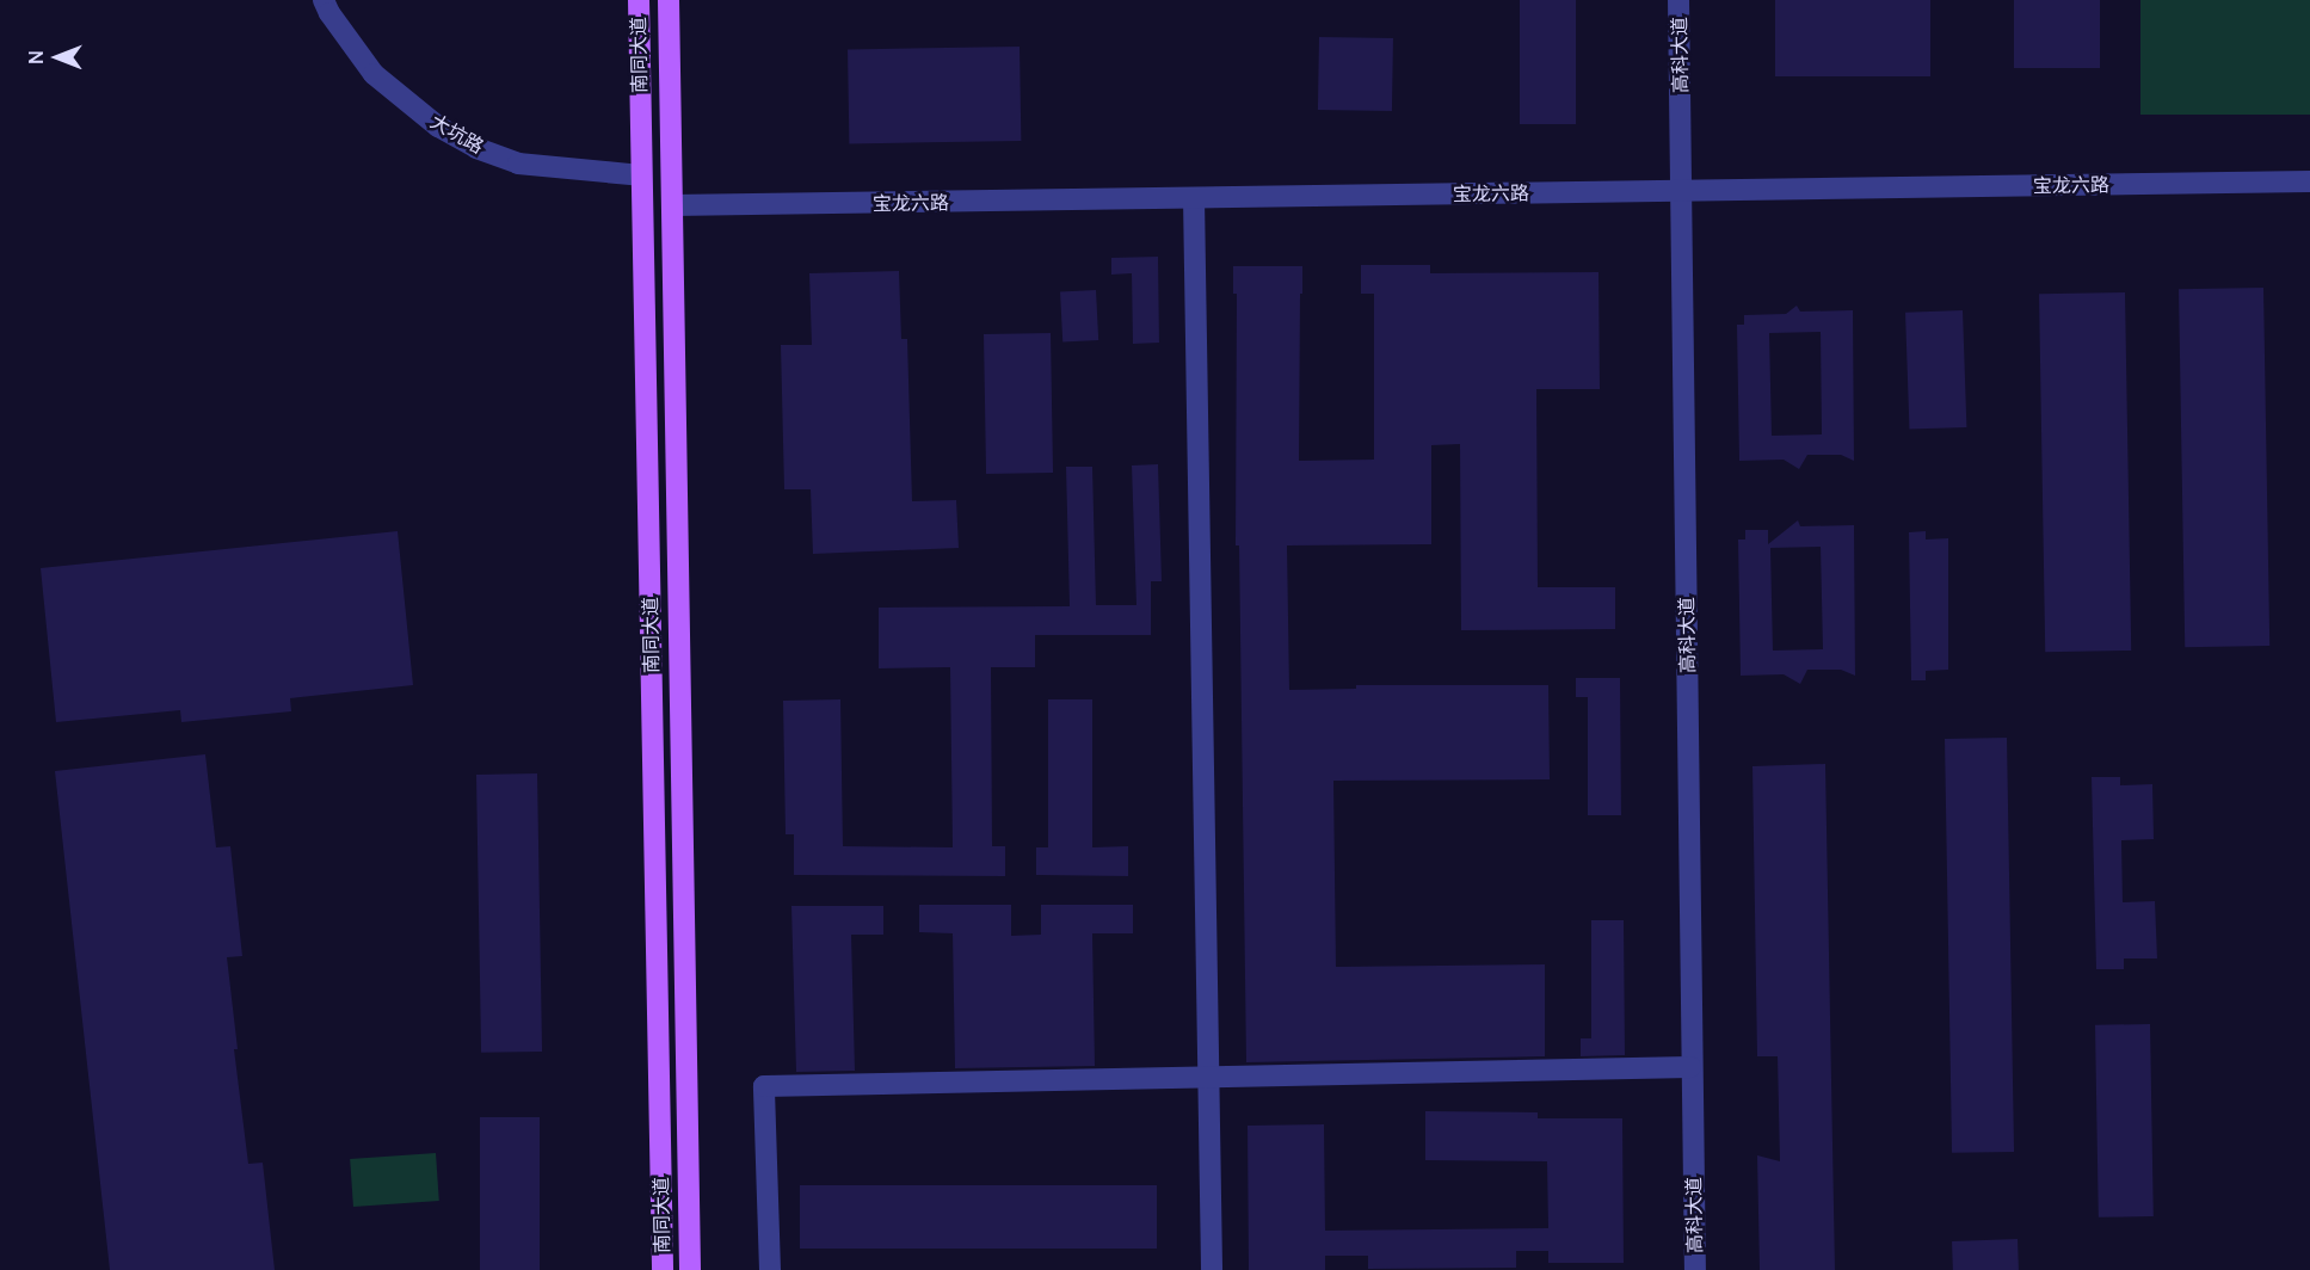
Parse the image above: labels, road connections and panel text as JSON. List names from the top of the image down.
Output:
{
  "streets": {
    "main road": ["南同大道"],
    "street": ["高科大道", "大坑路", "宝龙六路"]
  },
  "crossings": [
    ["南同大道", "大坑路"],
    ["南同大道", "宝龙六路"],
    ["高科大道", "宝龙六路"]
  ],
  "north": "left"
}
